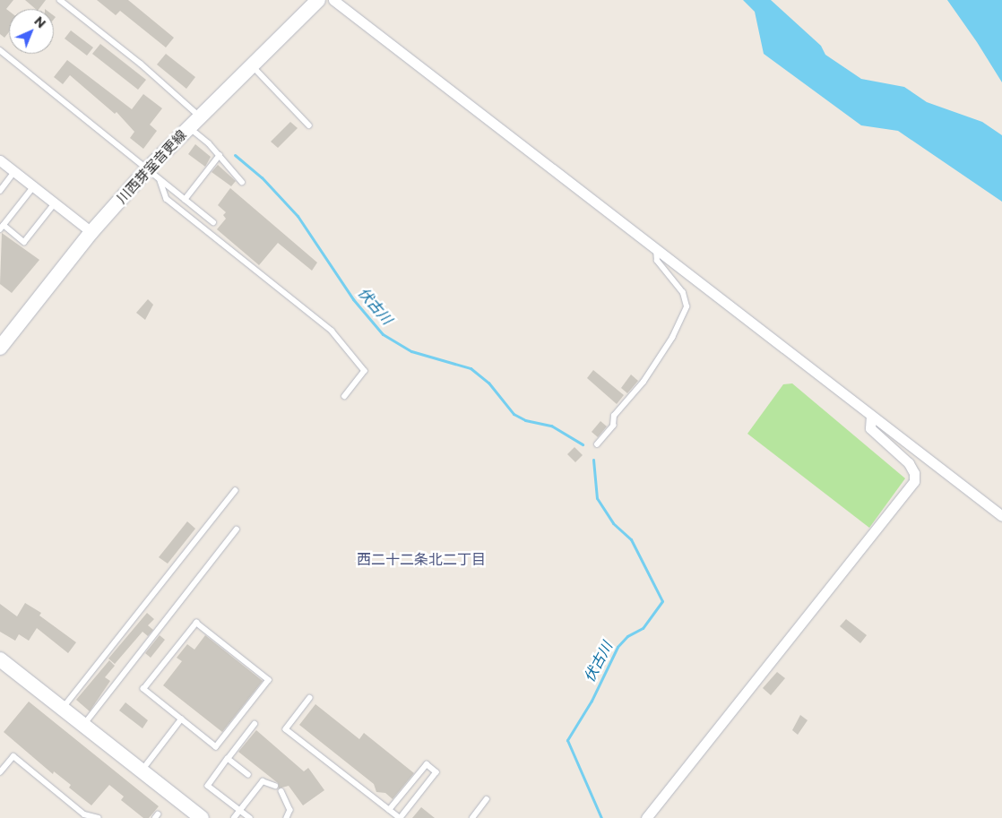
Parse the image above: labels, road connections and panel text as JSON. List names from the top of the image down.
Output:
{
  "streets": {
    "main road": ["川西芽室音更線"]
  },
  "districts": ["西二十二条北二丁目"],
  "water": ["伏古川"],
  "north": "top right"
}
